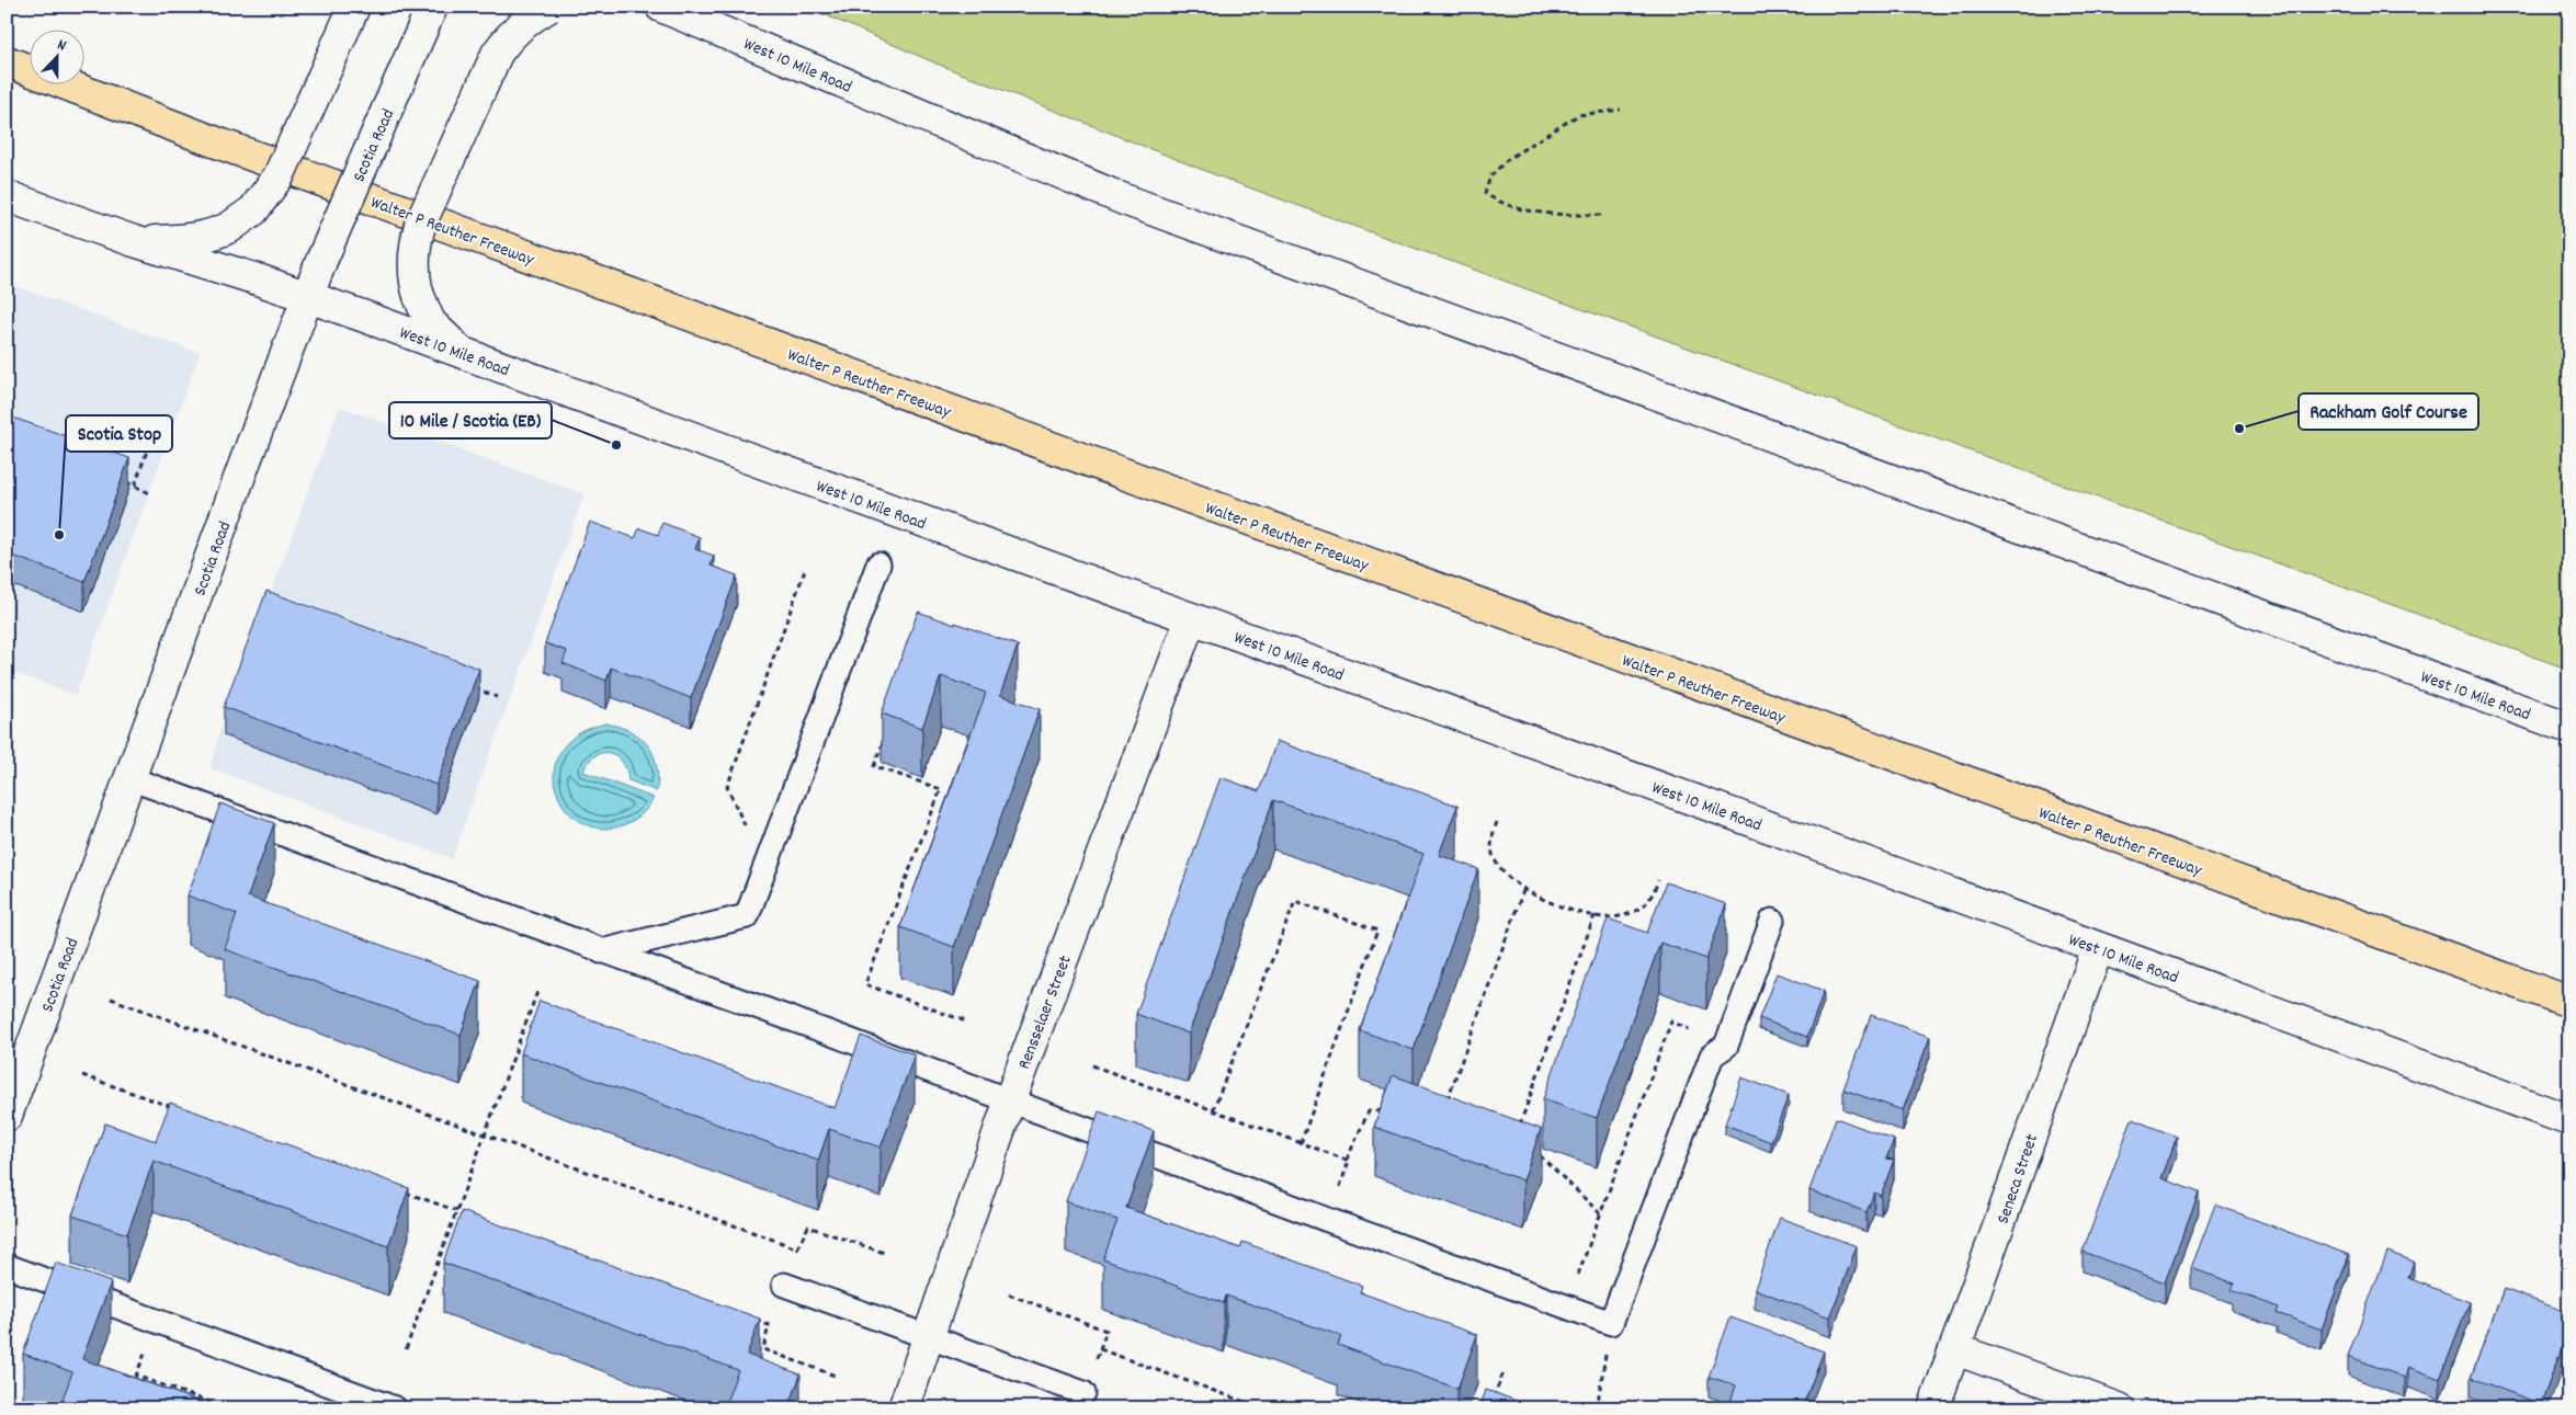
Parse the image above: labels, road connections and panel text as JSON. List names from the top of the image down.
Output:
{
  "streets": {
    "highway": ["Walter P Reuther Freeway"],
    "main road": [
      "West 10 Mile Road",
      "Scotia Road",
      "Rensselaer Street",
      "Seneca Street"
    ]
  },
  "crossings": [
    ["West 10 Mile Road", "Scotia Road"],
    ["West 10 Mile Road", "Rensselaer Street"],
    ["West 10 Mile Road", "Seneca Street"]
  ],
  "places": ["Rackham Golf Course", "10 Mile / Scotia (EB)", "Scotia Stop"],
  "north": "top"
}
